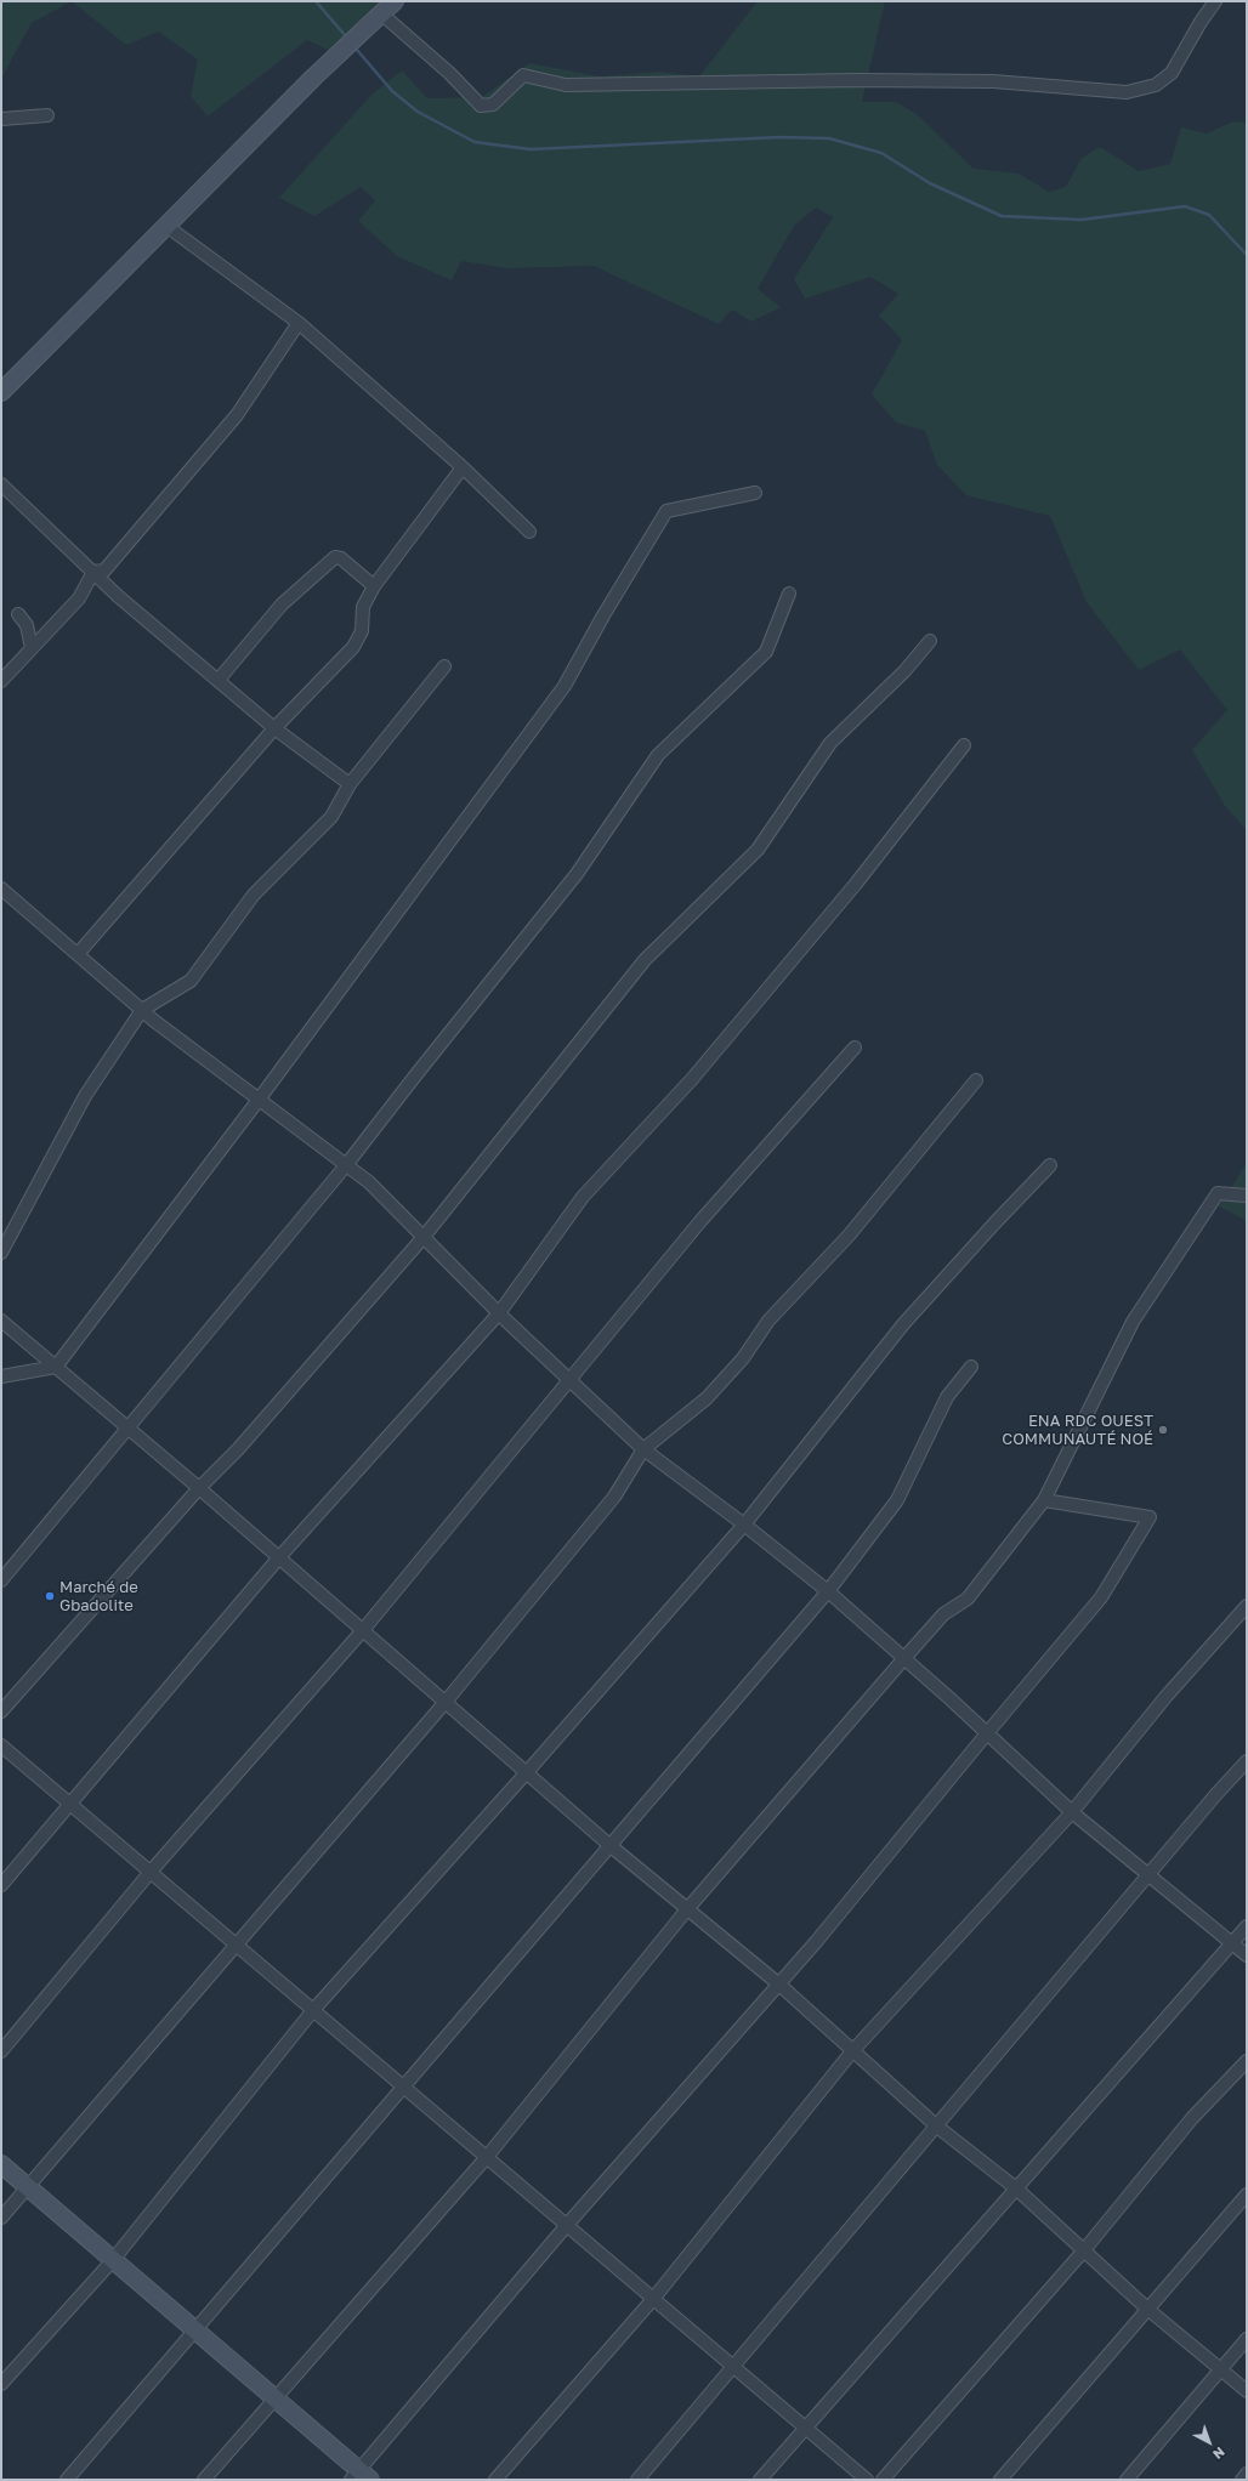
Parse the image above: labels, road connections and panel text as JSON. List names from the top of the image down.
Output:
{
  "places": ["ENA RDC OUEST COMMUNAUTÉ NOÉ", "Marché de Gbadolite"],
  "north": "bottom right"
}
